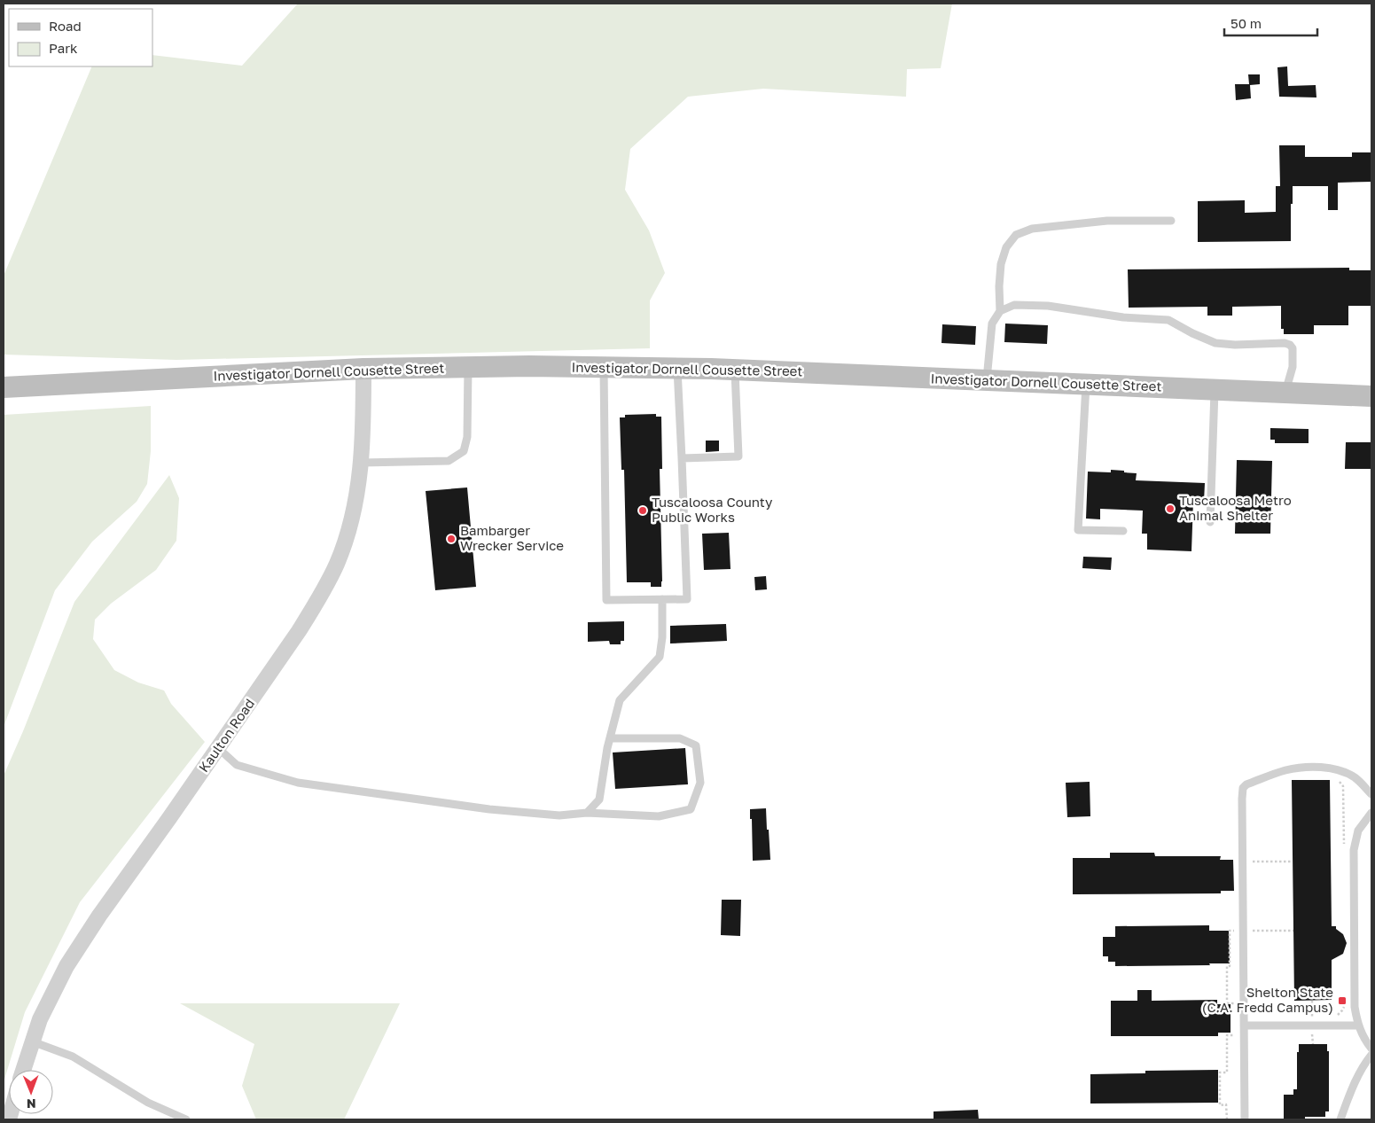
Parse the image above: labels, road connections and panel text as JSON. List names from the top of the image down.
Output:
{
  "streets": {
    "main road": ["Investigator Dornell Cousette Street"],
    "street": ["Kaulton Road"]
  },
  "crossings": [
    ["Investigator Dornell Cousette Street", "Kaulton Road"]
  ],
  "places": {
    "other": ["Tuscaloosa Metro Animal Shelter", "Tuscaloosa County Public Works", "Bambarger Wrecker Service"],
    "transit": ["Shelton State (C.A. Fredd Campus)"]
  },
  "legend": ["Road", "Park"],
  "scale_bar": "50 m",
  "north": "bottom"
}
